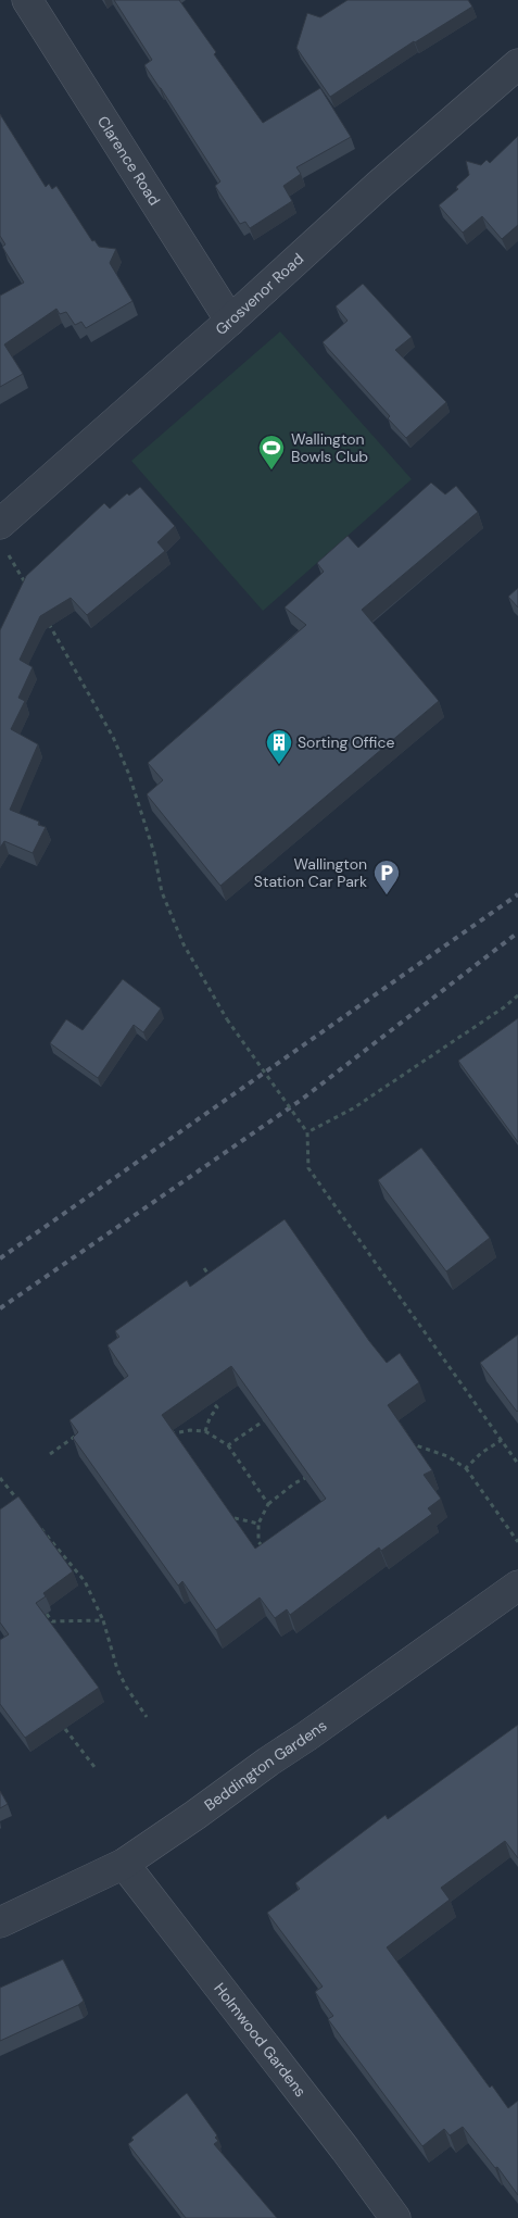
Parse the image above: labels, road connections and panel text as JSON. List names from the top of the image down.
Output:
{
  "streets": {
    "street": [
      "Clarence Road",
      "Grosvenor Road",
      "Beddington Gardens",
      "Holmwood Gardens"
    ]
  },
  "crossings": [
    ["Clarence Road", "Grosvenor Road"],
    ["Beddington Gardens", "Holmwood Gardens"]
  ],
  "places": {
    "sports": ["Wallington Bowls Club"],
    "building": ["Sorting Office"],
    "parking": ["Wallington Station Car Park"]
  }
}
